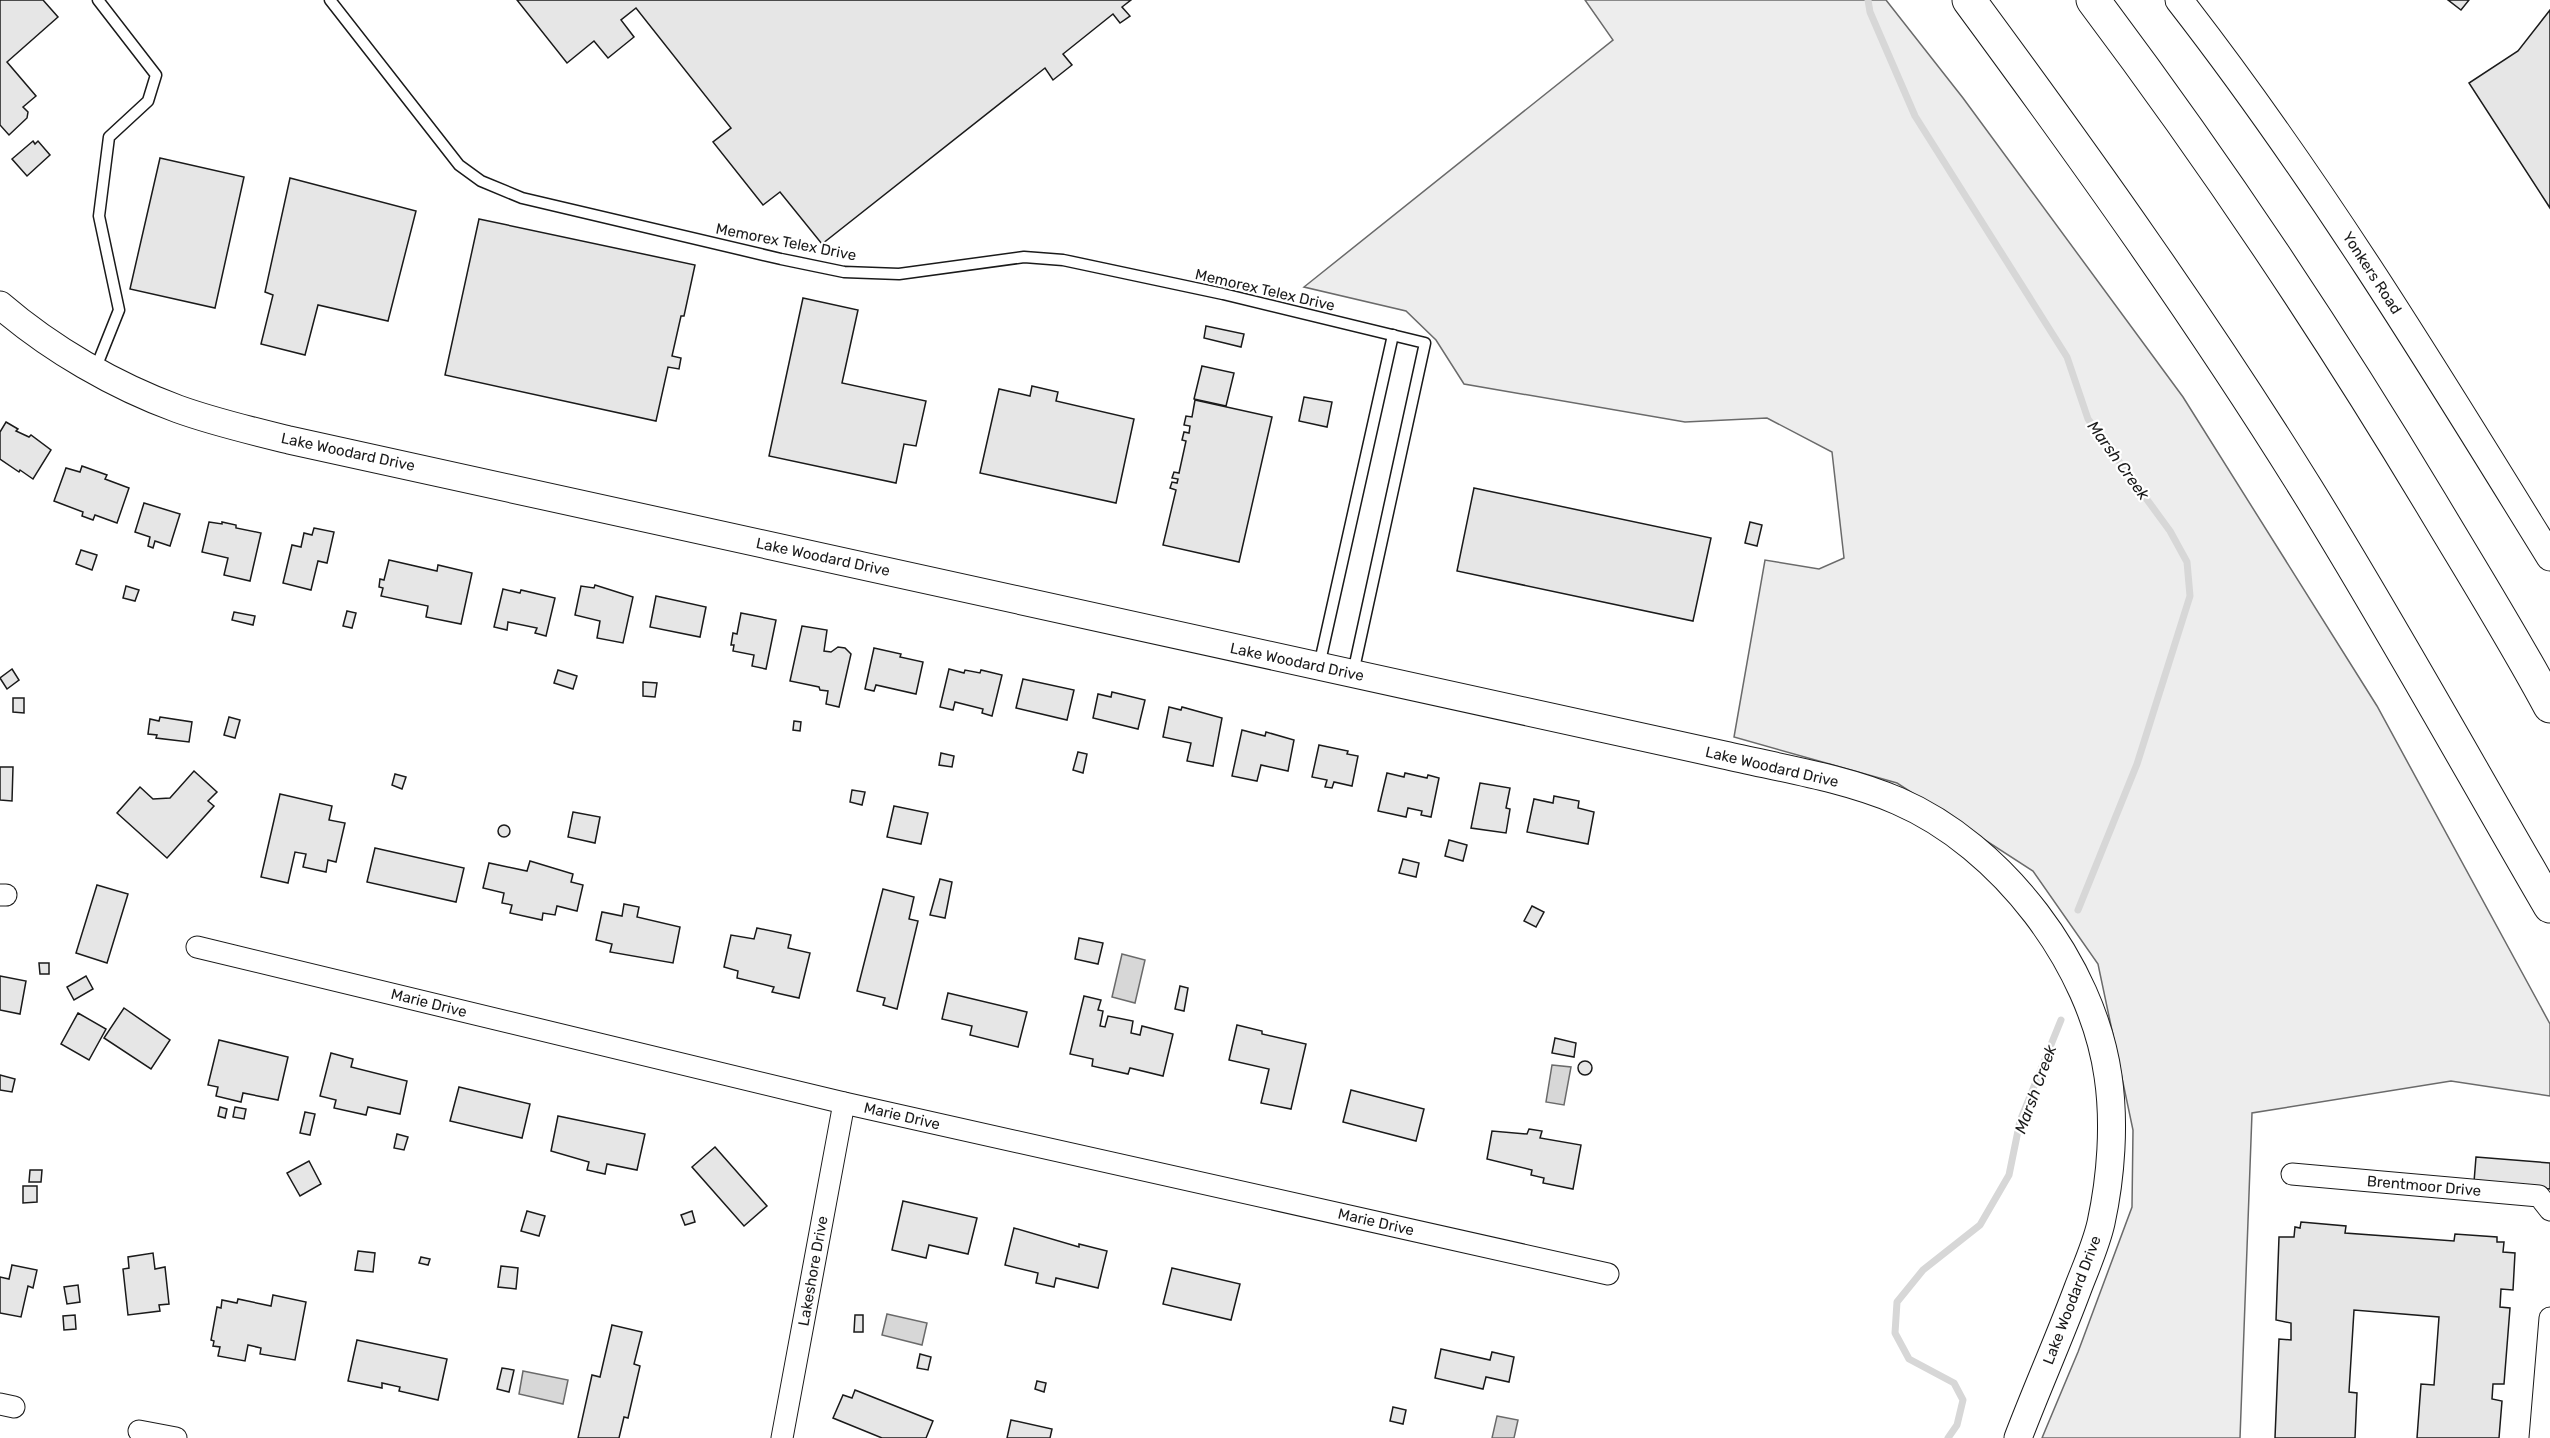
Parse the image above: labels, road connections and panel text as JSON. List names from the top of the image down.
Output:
{
  "streets": {
    "street": [
      "Yonkers Road",
      "Lake Woodard Drive",
      "Marie Drive",
      "Brentmoor Drive",
      "Lakeshore Drive"
    ],
    "lane": ["Memorex Telex Drive"]
  },
  "crossings": [
    ["Memorex Telex Drive", "Lake Woodard Drive"],
    ["Marie Drive", "Lakeshore Drive"]
  ],
  "water": ["Marsh Creek"]
}
